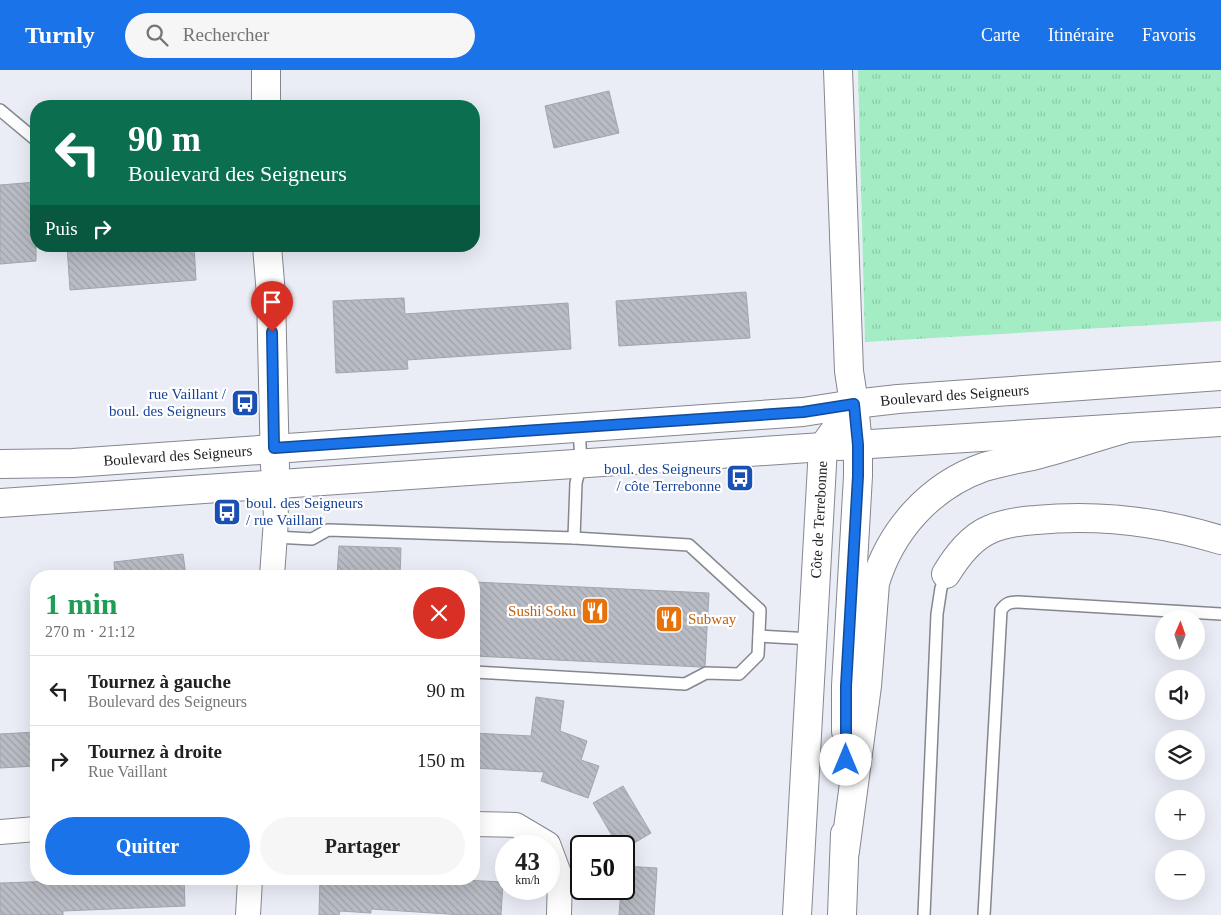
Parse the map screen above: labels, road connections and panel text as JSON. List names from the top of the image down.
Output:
{
  "streets": {
    "main road": ["Boulevard des Seigneurs", "Côte de Terrebonne"]
  },
  "crossings": [
    ["Boulevard des Seigneurs", "Côte de Terrebonne"]
  ],
  "places": {
    "bus stop": ["rue Vaillant / boul. des Seigneurs", "boul. des Seigneurs / côte Terrebonne", "boul. des Seigneurs / rue Vaillant"],
    "restaurant": ["Sushi Soku", "Subway"]
  },
  "north": "top",
  "page": {
    "header": "Turnly",
    "search": "Rechercher",
    "nav": ["Carte", "Itinéraire", "Favoris"],
    "turn": ["90 m", "Boulevard des Seigneurs"],
    "then": "Puis",
    "heading": ["1 min", "270 m · 21:12"],
    "map_buttons": ["+", "−"],
    "list": [
      {
        "name": "Tournez à gauche",
        "note": "Boulevard des Seigneurs",
        "value": "90 m"
      },
      {
        "name": "Tournez à droite",
        "note": "Rue Vaillant",
        "value": "150 m"
      }
    ],
    "buttons": ["Quitter", "Partager"],
    "speed": "43 km/h",
    "limit": "50"
  }
}
